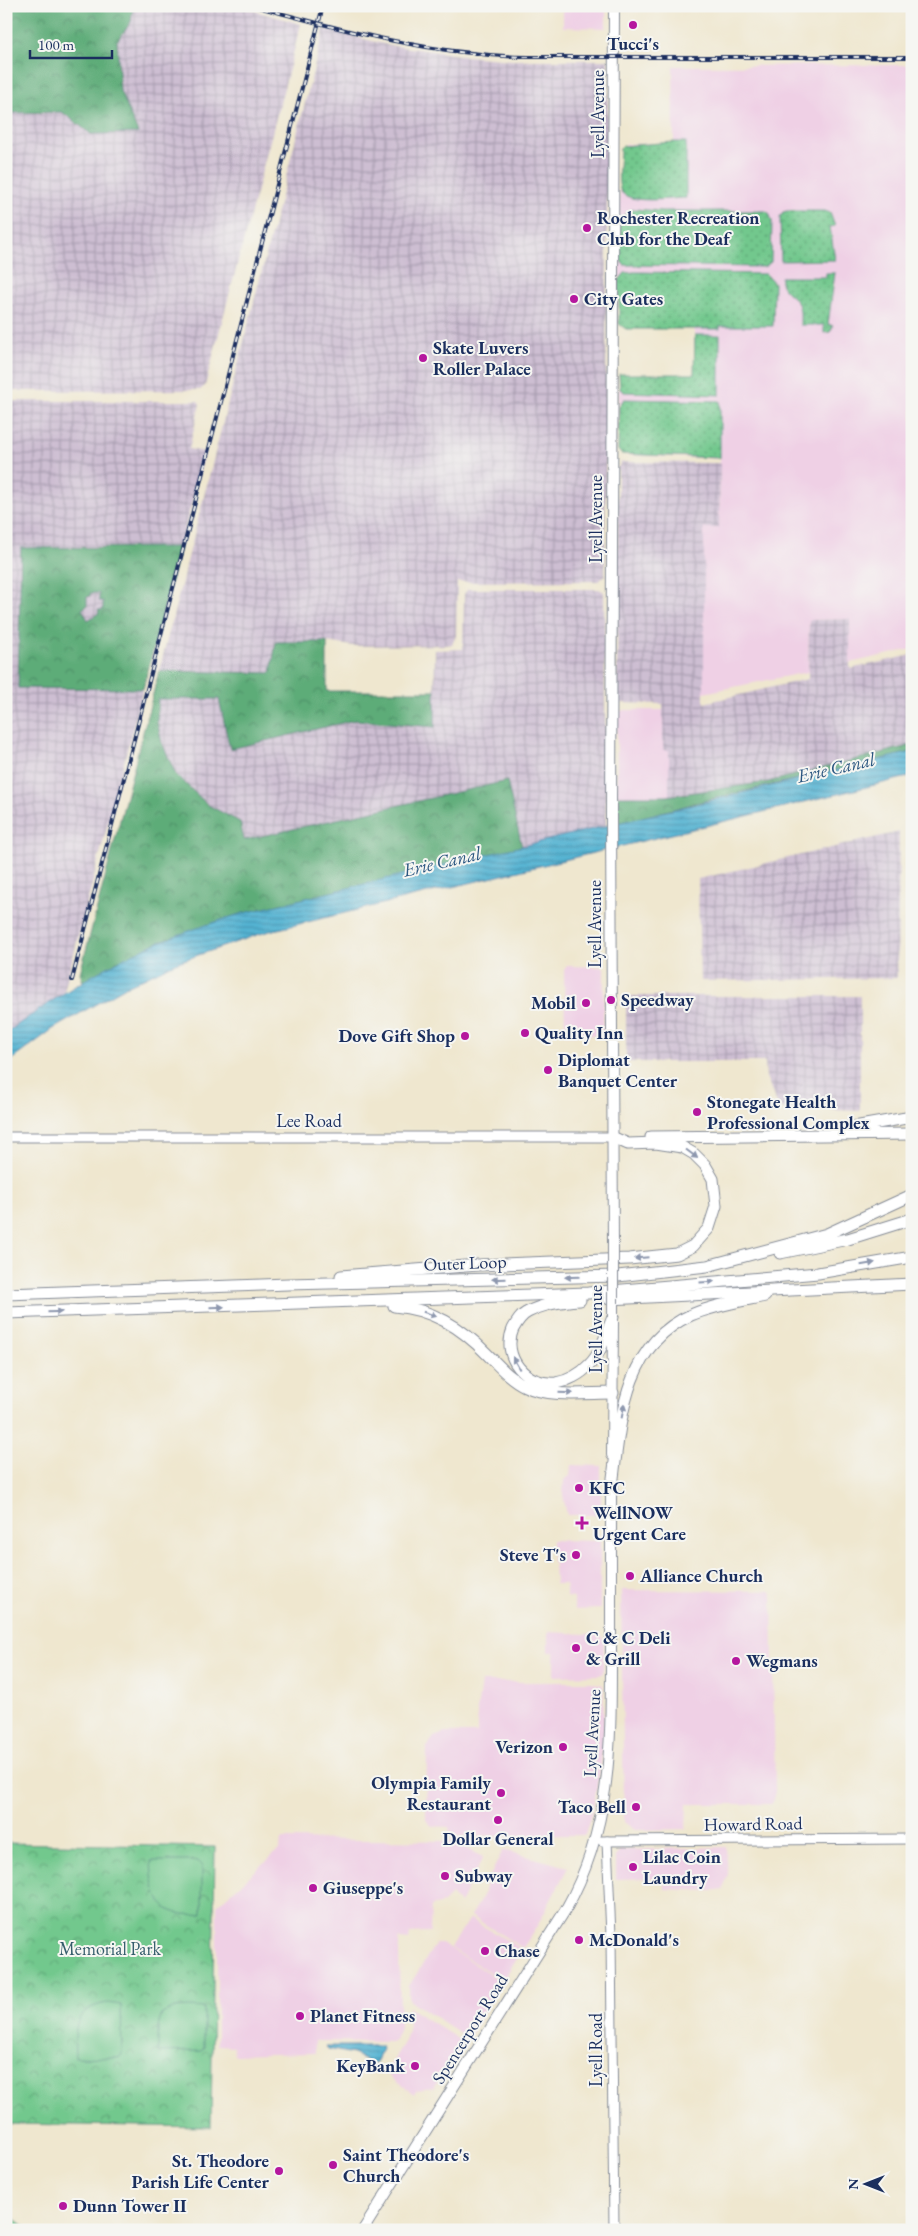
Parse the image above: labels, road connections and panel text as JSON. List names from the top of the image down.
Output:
{
  "streets": {
    "highway": ["Outer Loop"],
    "main road": ["Lyell Avenue", "Spencerport Road"],
    "street": ["Lee Road", "Howard Road", "Lyell Road"]
  },
  "crossings": [
    ["Lyell Avenue", "Lee Road"],
    ["Lyell Avenue", "Howard Road"],
    ["Lyell Avenue", "Spencerport Road"],
    ["Howard Road", "Spencerport Road"],
    ["Howard Road", "Lyell Road"]
  ],
  "water": ["Erie Canal"],
  "parks": ["Memorial Park"],
  "places": {
    "other": [
      "Tucci's",
      "Rochester Recreation Club for the Deaf",
      "City Gates",
      "Skate Luvers Roller Palace",
      "Speedway",
      "Mobil",
      "Quality Inn",
      "Dove Gift Shop",
      "Diplomat Banquet Center",
      "Stonegate Health Professional Complex",
      "KFC",
      "Steve T's",
      "Alliance Church",
      "C & C Deli & Grill",
      "Wegmans",
      "Verizon",
      "Olympia Family Restaurant",
      "Taco Bell",
      "Dollar General",
      "Lilac Coin Laundry",
      "Subway",
      "Giuseppe's",
      "McDonald's",
      "Chase",
      "Planet Fitness",
      "KeyBank",
      "Saint Theodore's Church",
      "St. Theodore Parish Life Center",
      "Dunn Tower II"
    ],
    "health": ["WellNOW Urgent Care"]
  },
  "scale_bar": "100 m",
  "north": "left"
}
